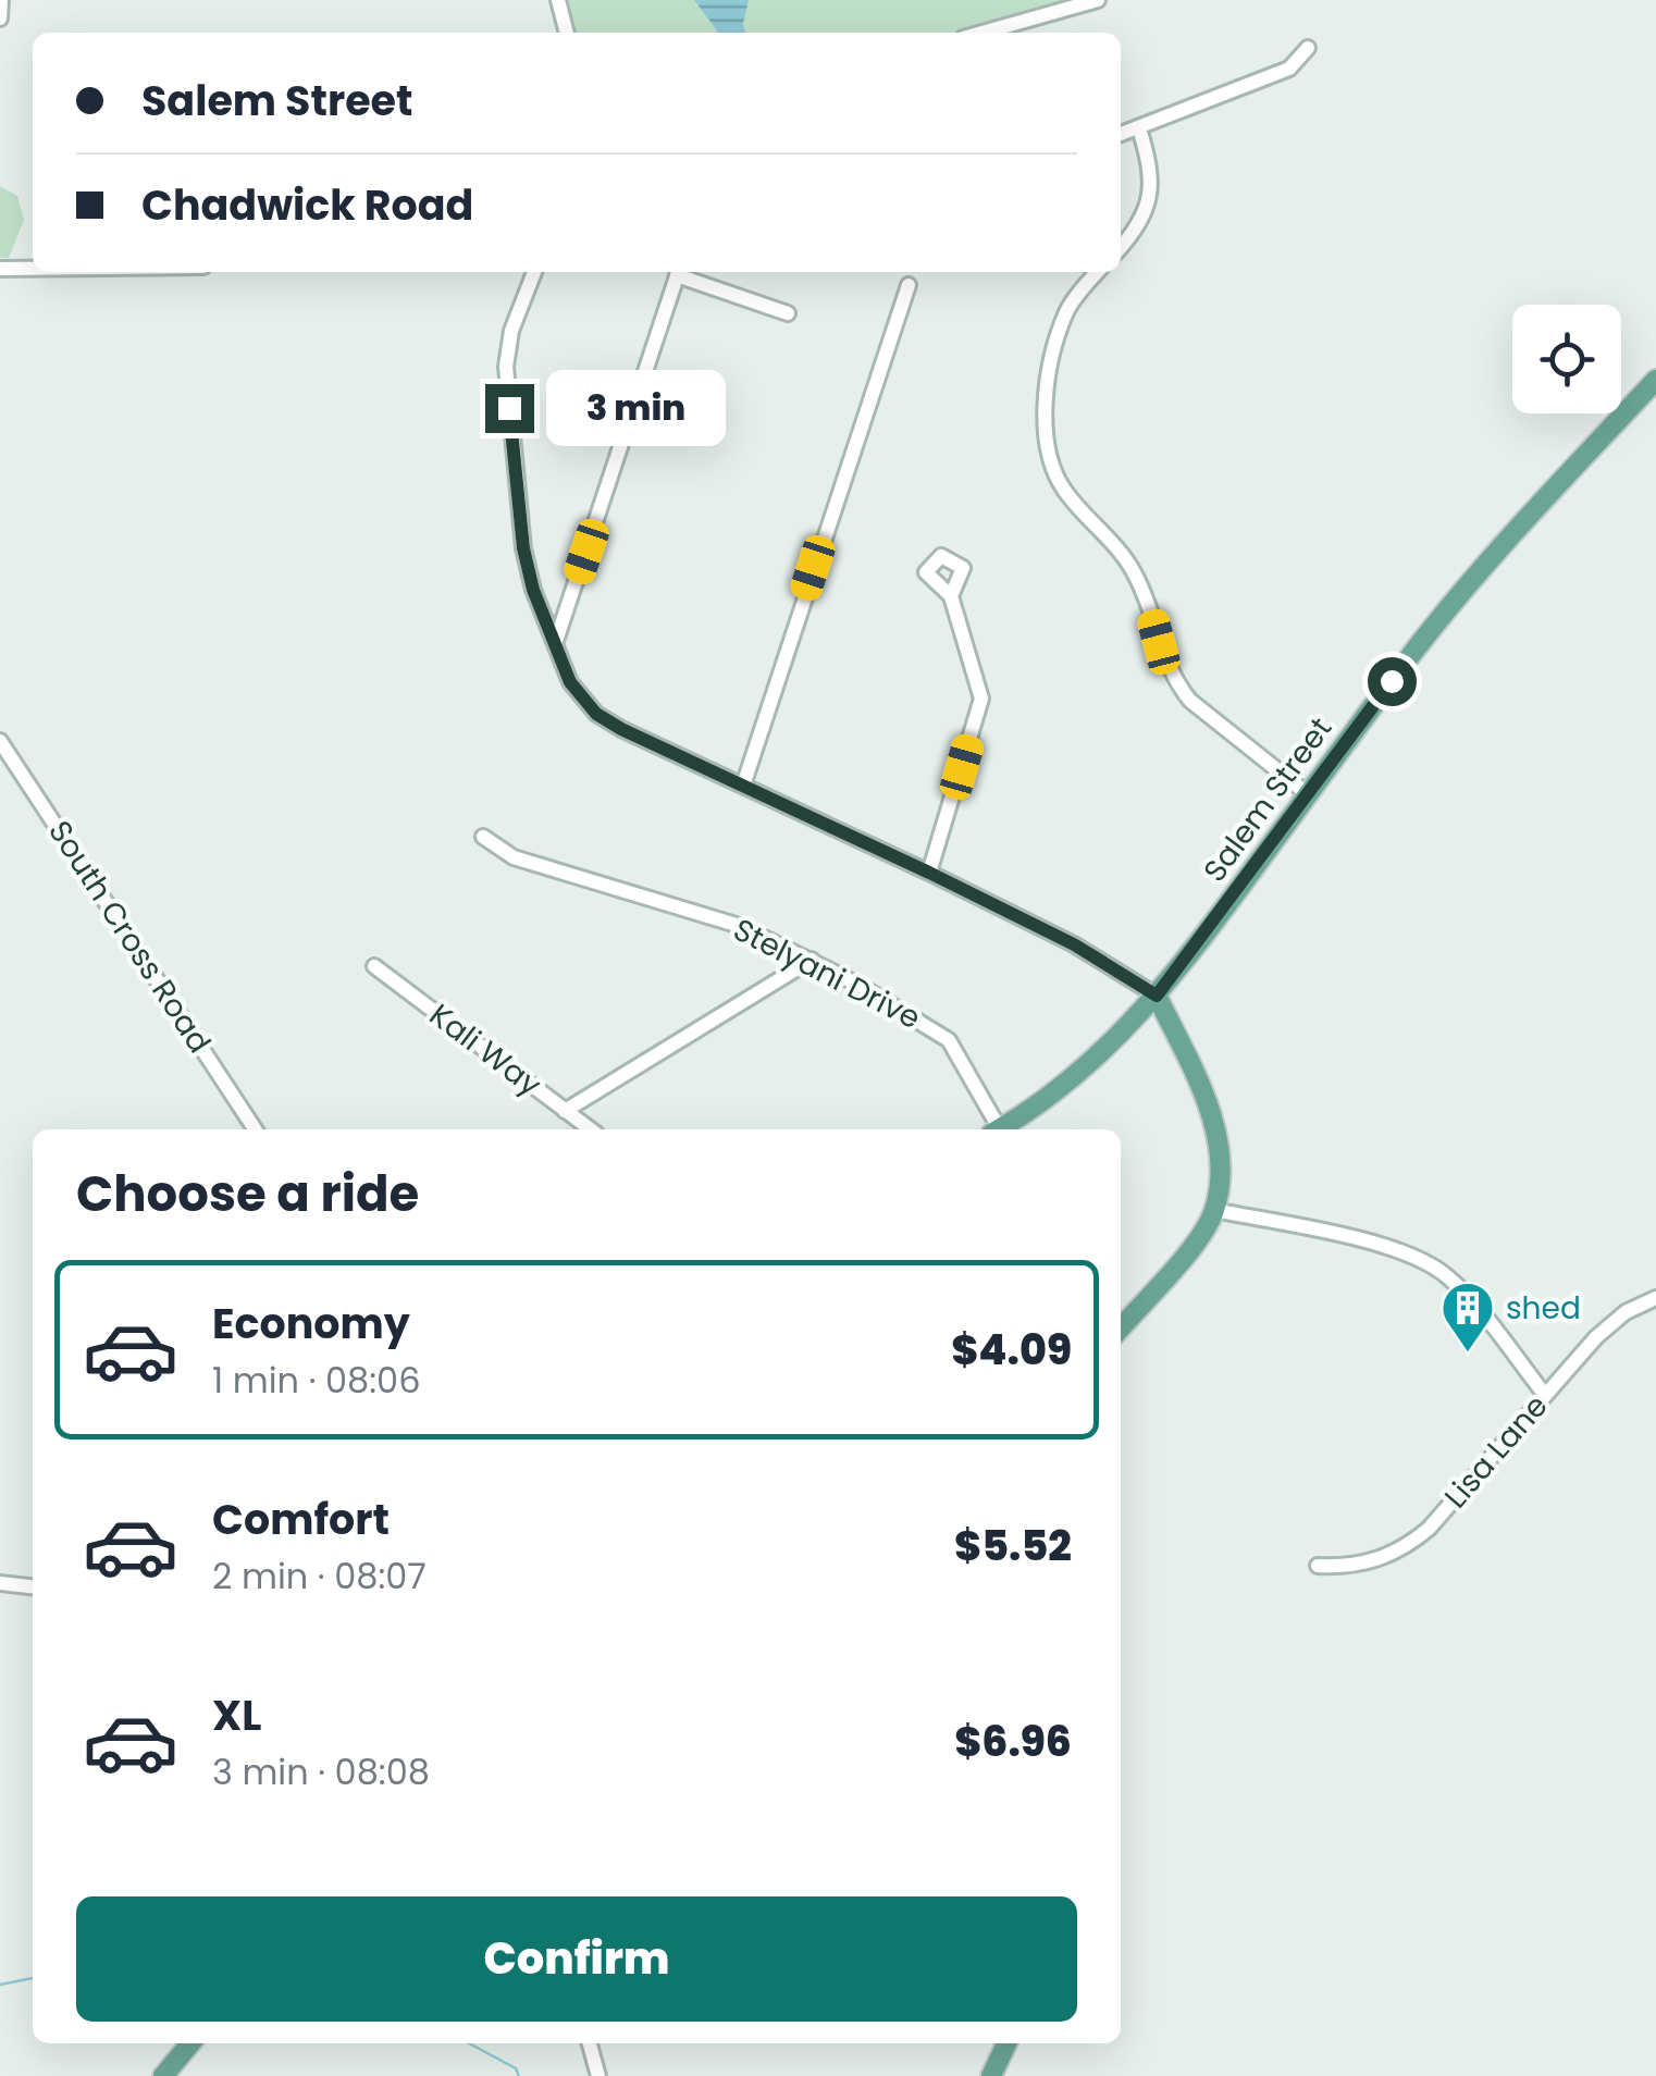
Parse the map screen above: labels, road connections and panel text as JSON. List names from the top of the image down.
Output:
{
  "streets": {
    "main road": ["Salem Street"],
    "street": [
      "South Cross Road",
      "Stelyani Drive",
      "Kali Way",
      "Lisa Lane"
    ]
  },
  "places": {
    "building": ["shed"]
  },
  "page": {
    "banner": ["Salem Street", "Chadwick Road"],
    "bubble": "3 min",
    "heading": "Choose a ride",
    "list": [
      {
        "name": "Economy",
        "note": "1 min · 08:06",
        "value": "$4.09"
      },
      {
        "name": "Comfort",
        "note": "2 min · 08:07",
        "value": "$5.52"
      },
      {
        "name": "XL",
        "note": "3 min · 08:08",
        "value": "$6.96"
      }
    ],
    "buttons": "Confirm"
  }
}
